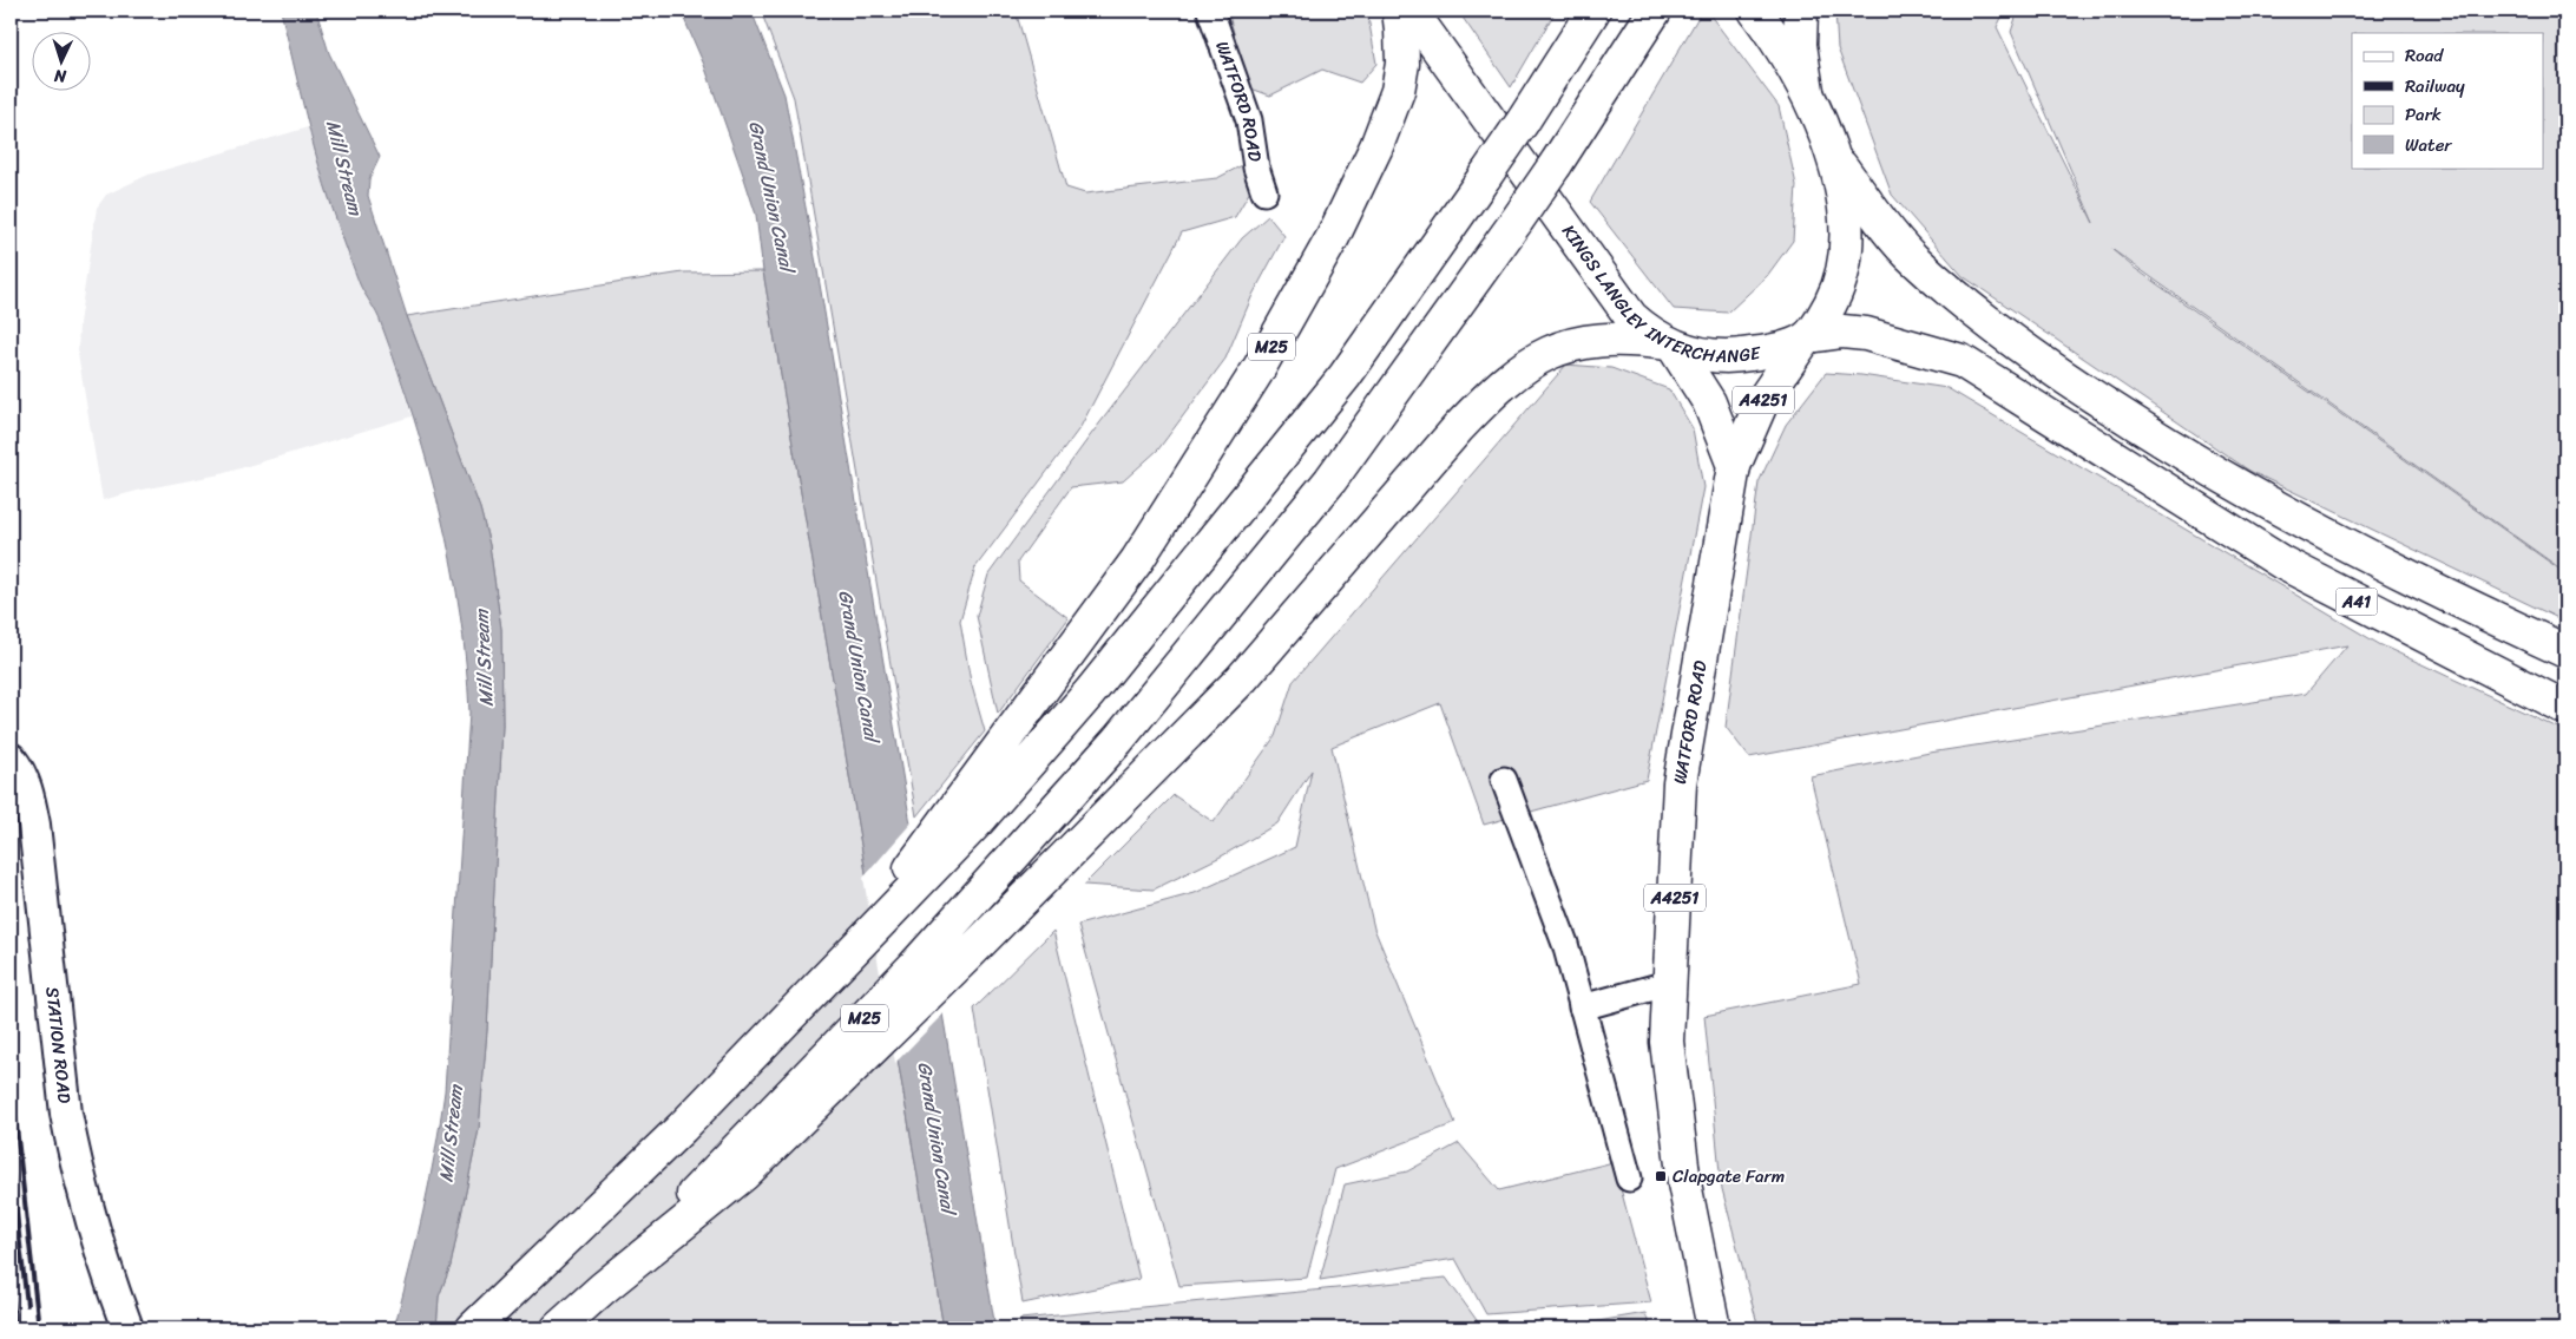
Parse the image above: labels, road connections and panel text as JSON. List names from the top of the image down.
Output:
{
  "streets": {
    "main road": [
      "WATFORD ROAD",
      "KINGS LANGLEY INTERCHANGE",
      "M25",
      "A4251",
      "A41"
    ],
    "street": ["STATION ROAD"]
  },
  "crossings": [
    ["WATFORD ROAD", "KINGS LANGLEY INTERCHANGE"],
    ["WATFORD ROAD", "A4251"],
    ["WATFORD ROAD", "A41"],
    ["KINGS LANGLEY INTERCHANGE", "M25"],
    ["KINGS LANGLEY INTERCHANGE", "A4251"],
    ["KINGS LANGLEY INTERCHANGE", "A41"],
    ["M25", "A4251"]
  ],
  "water": ["Mill Stream", "Grand Union Canal"],
  "places": {
    "transit": ["Clapgate Farm"]
  },
  "legend": [
    "Road",
    "Railway",
    "Park",
    "Water"
  ],
  "north": "bottom"
}
